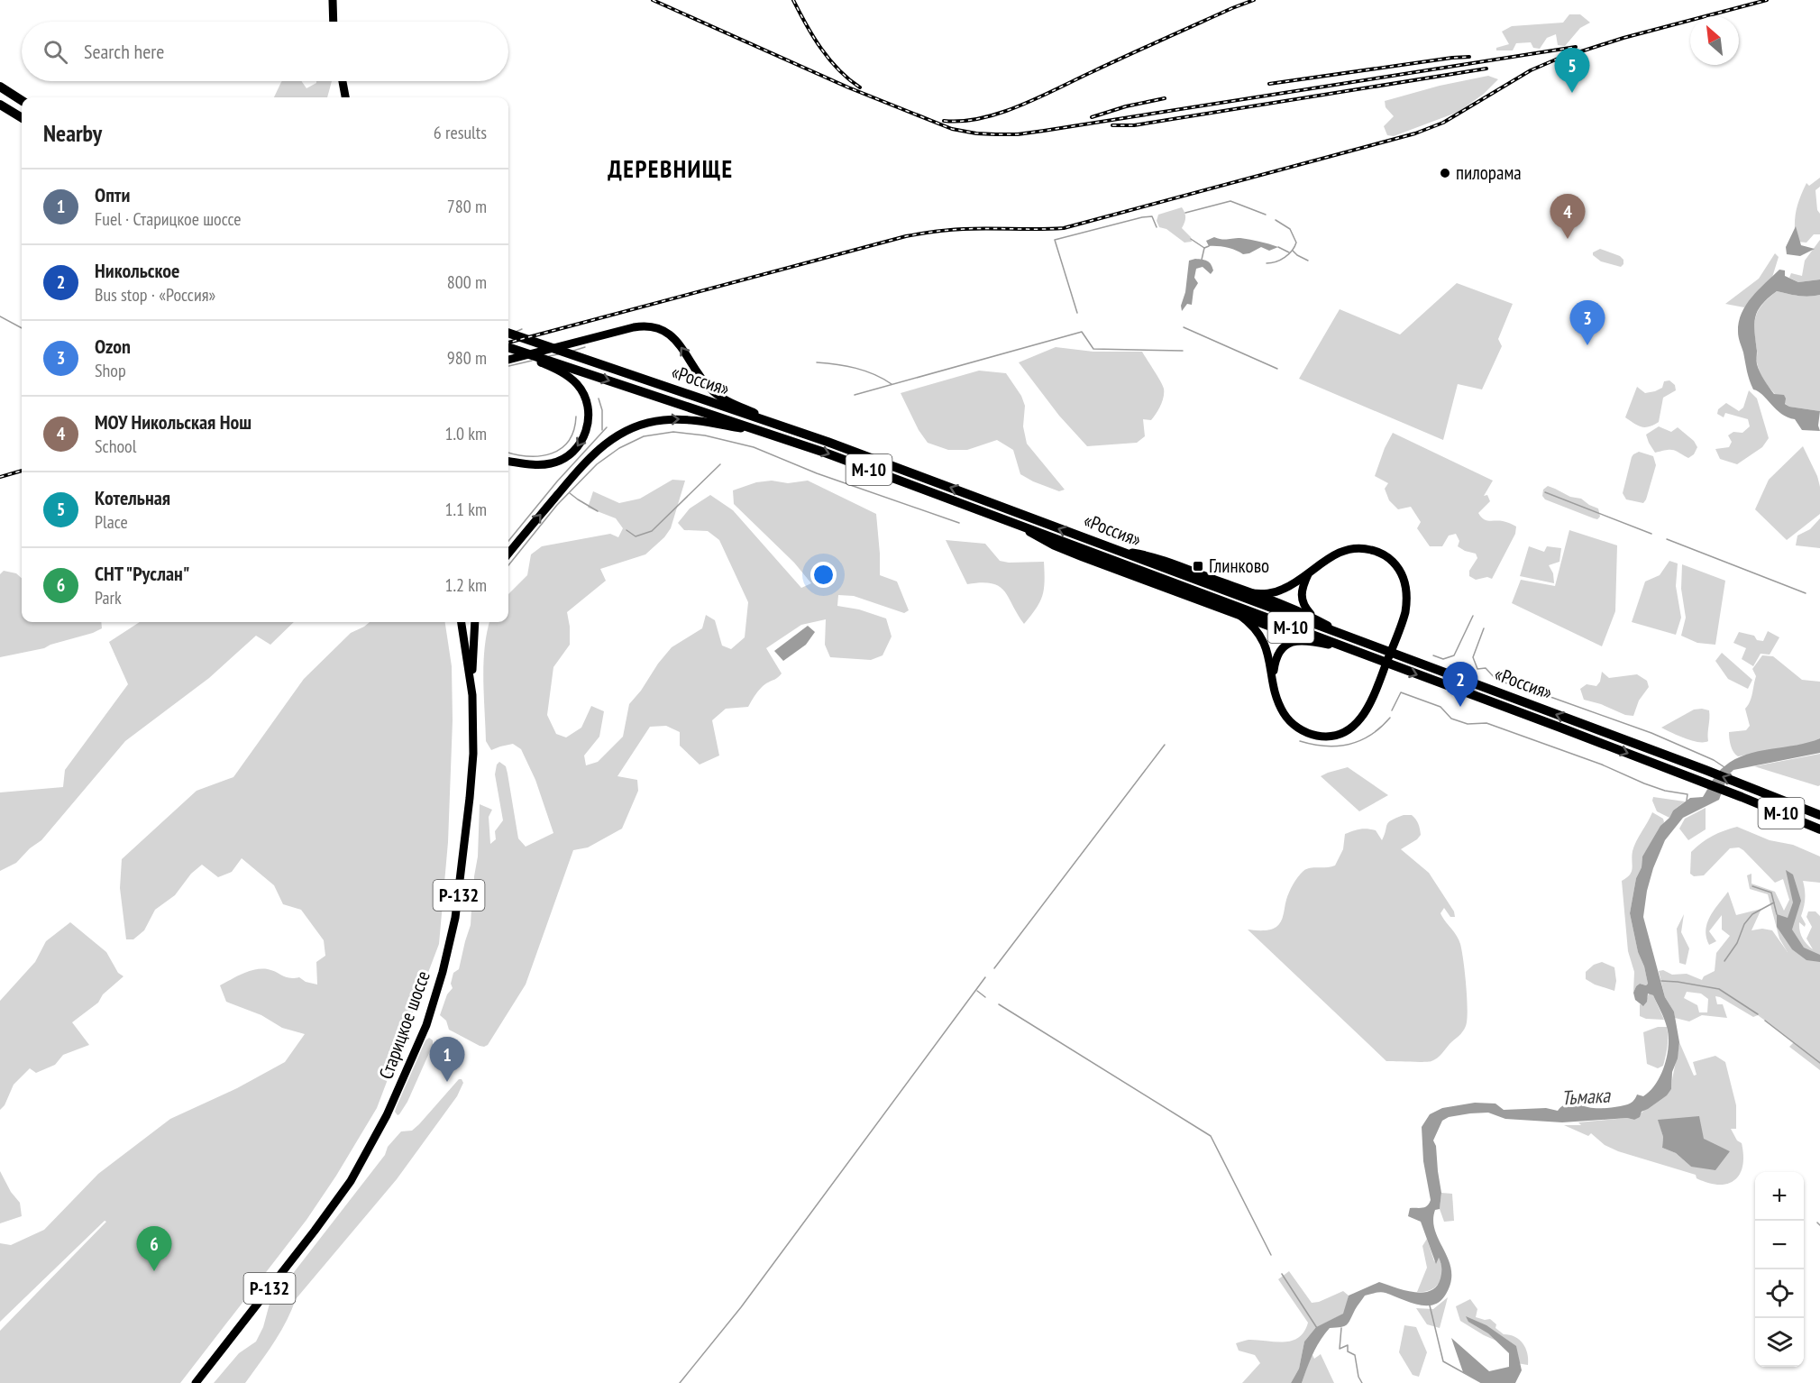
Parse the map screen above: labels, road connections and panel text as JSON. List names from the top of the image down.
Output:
{
  "streets": {
    "highway": ["«Россия»", "М-10"],
    "main road": ["Р-132", "Старицкое шоссе"]
  },
  "districts": ["ДЕРЕВНИЩЕ"],
  "water": ["Тьмака"],
  "places": {
    "other": ["пилорама"],
    "transit": ["Глинково"]
  },
  "north": "top left",
  "page": {
    "search": "Search here",
    "pins": [
      "5",
      "4",
      "3",
      "2",
      "1",
      "6"
    ],
    "heading": ["Nearby", "6 results"],
    "list": [
      {
        "mark": "1",
        "name": "Опти",
        "note": "Fuel · Старицкое шоссе",
        "value": "780 m"
      },
      {
        "mark": "2",
        "name": "Никольское",
        "note": "Bus stop · «Россия»",
        "value": "800 m"
      },
      {
        "mark": "3",
        "name": "Ozon",
        "note": "Shop",
        "value": "980 m"
      },
      {
        "mark": "4",
        "name": "МОУ Никольская Нош",
        "note": "School",
        "value": "1.0 km"
      },
      {
        "mark": "5",
        "name": "Котельная",
        "note": "Place",
        "value": "1.1 km"
      },
      {
        "mark": "6",
        "name": "СНТ \"Руслан\"",
        "note": "Park",
        "value": "1.2 km"
      }
    ],
    "map_buttons": ["+", "−"]
  }
}
